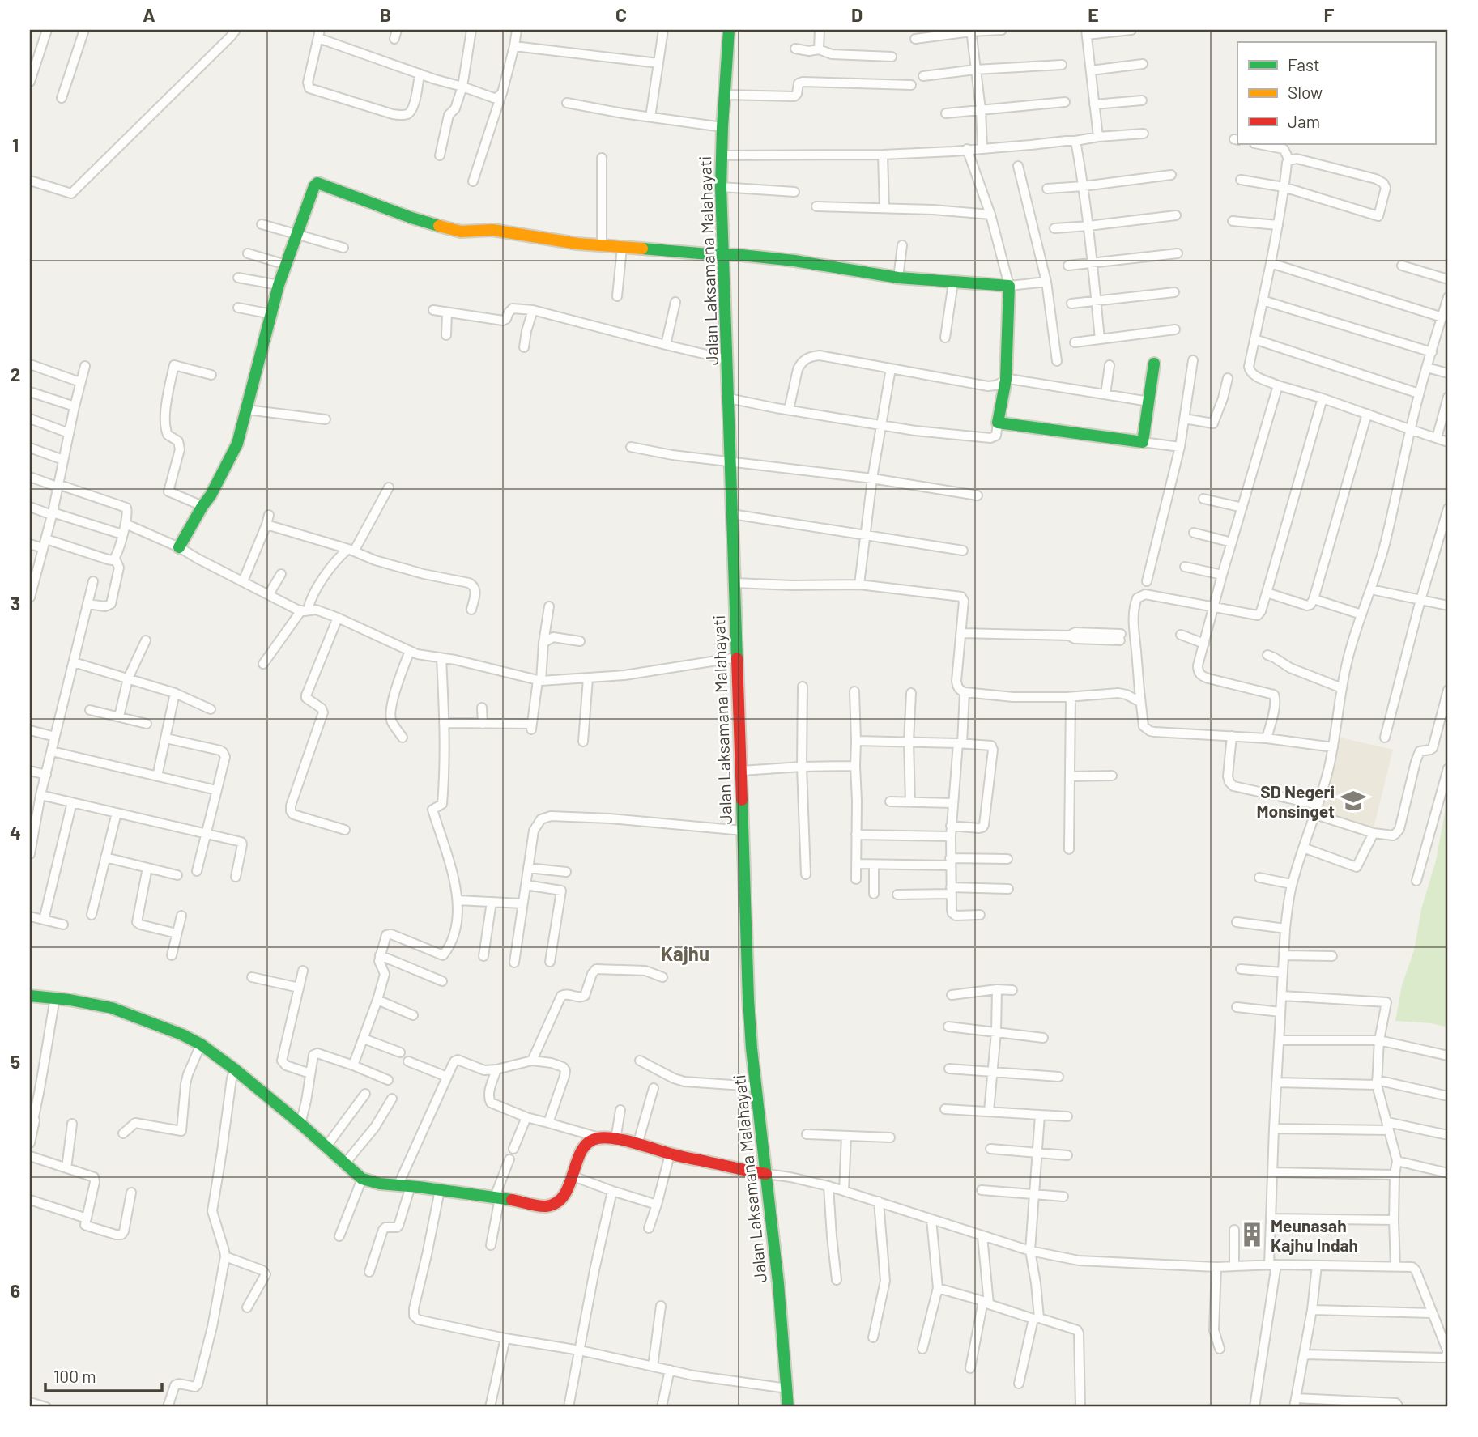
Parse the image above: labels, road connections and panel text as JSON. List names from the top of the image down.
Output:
{
  "streets": {
    "main road": ["Jalan Laksamana Malahayati"]
  },
  "districts": ["Kajhu"],
  "places": {
    "school or university": ["SD Negeri Monsinget"],
    "building": ["Meunasah Kajhu Indah"]
  },
  "legend": ["Fast", "Slow", "Jam"],
  "scale_bar": "100 m",
  "grid": {
    "columns": [
      "A",
      "B",
      "C",
      "D",
      "E",
      "F"
    ],
    "rows": [
      "1",
      "2",
      "3",
      "4",
      "5",
      "6"
    ]
  }
}
